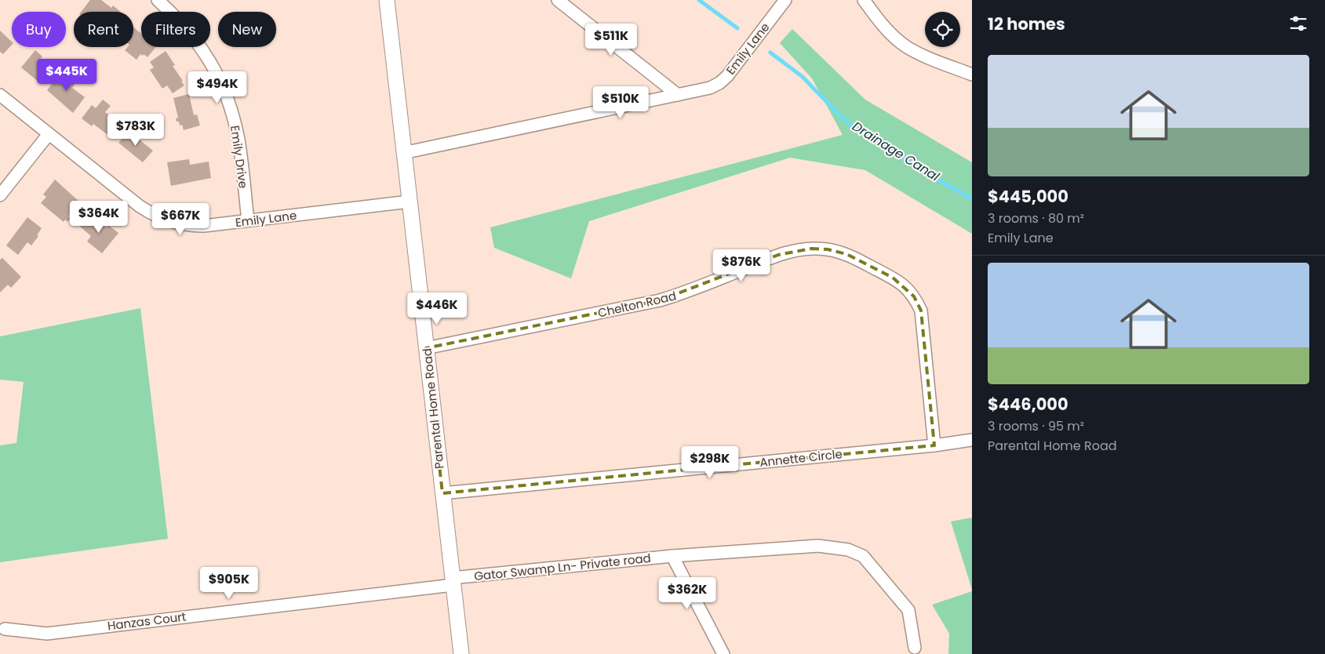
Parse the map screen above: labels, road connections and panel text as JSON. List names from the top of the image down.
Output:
{
  "streets": {
    "street": [
      "Emily Lane",
      "Emily Drive",
      "Chelton Road",
      "Parental Home Road",
      "Annette Circle",
      "Gator Swamp Ln- Private road",
      "Hanzas Court"
    ]
  },
  "crossings": [
    ["Emily Lane", "Emily Drive"],
    ["Emily Lane", "Parental Home Road"],
    ["Chelton Road", "Parental Home Road"],
    ["Chelton Road", "Annette Circle"],
    ["Parental Home Road", "Annette Circle"],
    ["Parental Home Road", "Gator Swamp Ln- Private road"],
    ["Parental Home Road", "Hanzas Court"],
    ["Gator Swamp Ln- Private road", "Hanzas Court"]
  ],
  "water": ["Drainage Canal"],
  "page": {
    "heading": "12 homes",
    "chip": [
      "Buy",
      "Rent",
      "Filters",
      "New"
    ],
    "price": [
      "$511K",
      "$445K",
      "$494K",
      "$510K",
      "$783K",
      "$364K",
      "$667K",
      "$876K",
      "$446K",
      "$298K",
      "$905K",
      "$362K"
    ],
    "list": [
      {
        "name": "$445,000",
        "note": "3 rooms · 80 m² · Emily Lane"
      },
      {
        "name": "$446,000",
        "note": "3 rooms · 95 m² · Parental Home Road"
      }
    ]
  }
}
